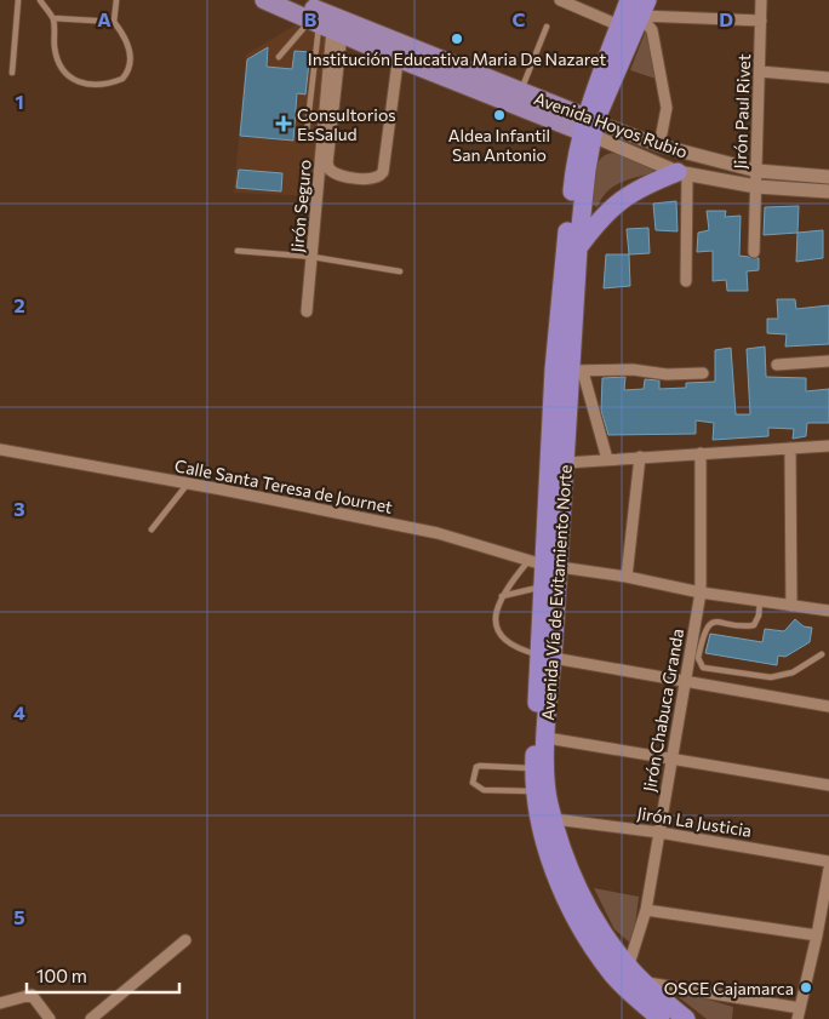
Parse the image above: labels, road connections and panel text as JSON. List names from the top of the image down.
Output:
{
  "streets": {
    "highway": ["Avenida Vía de Evitamiento Norte"],
    "main road": ["Avenida Hoyos Rubio"],
    "street": [
      "Jirón Paul Rivet",
      "Jirón Seguro",
      "Calle Santa Teresa de Journet",
      "Jirón Chabuca Granda",
      "Jirón La Justicia"
    ]
  },
  "crossings": [
    ["Jirón Paul Rivet", "Avenida Hoyos Rubio"],
    ["Avenida Hoyos Rubio", "Jirón Seguro"],
    ["Avenida Hoyos Rubio", "Avenida Vía de Evitamiento Norte"],
    ["Calle Santa Teresa de Journet", "Avenida Vía de Evitamiento Norte"],
    ["Calle Santa Teresa de Journet", "Jirón Chabuca Granda"],
    ["Avenida Vía de Evitamiento Norte", "Jirón Chabuca Granda"],
    ["Avenida Vía de Evitamiento Norte", "Jirón La Justicia"],
    ["Jirón Chabuca Granda", "Jirón La Justicia"]
  ],
  "places": {
    "other": ["Institución Educativa Maria De Nazaret", "Aldea Infantil San Antonio", "OSCE Cajamarca"],
    "health": ["Consultorios EsSalud"]
  },
  "scale_bar": "100 m",
  "grid": {
    "columns": [
      "A",
      "B",
      "C",
      "D"
    ],
    "rows": [
      "1",
      "2",
      "3",
      "4",
      "5"
    ]
  }
}
